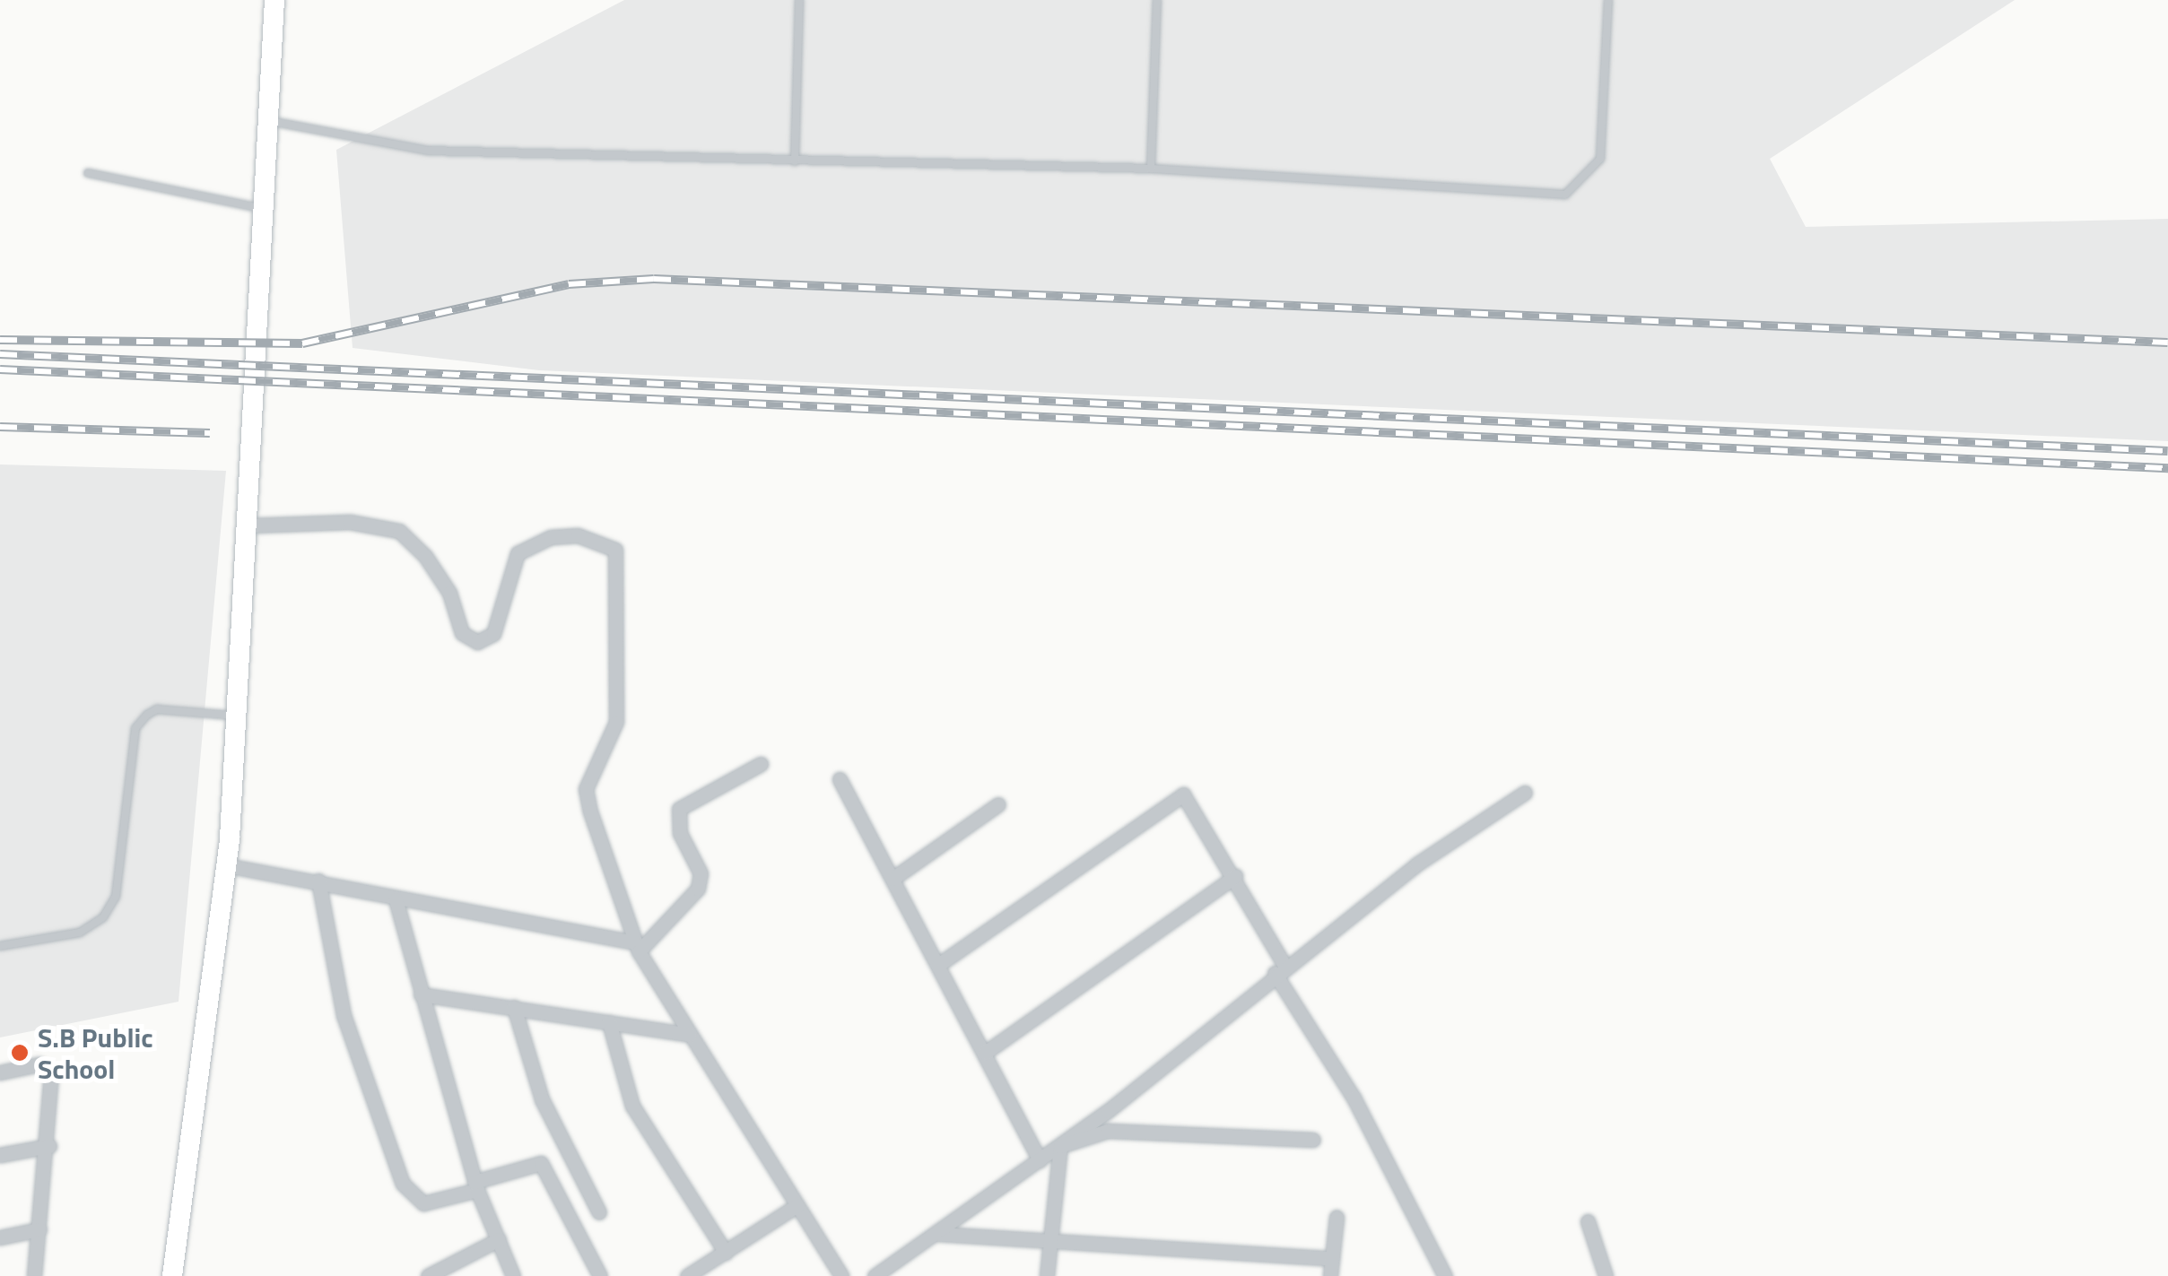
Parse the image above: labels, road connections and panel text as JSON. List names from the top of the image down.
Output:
{
  "places": ["S.B Public School"]
}
